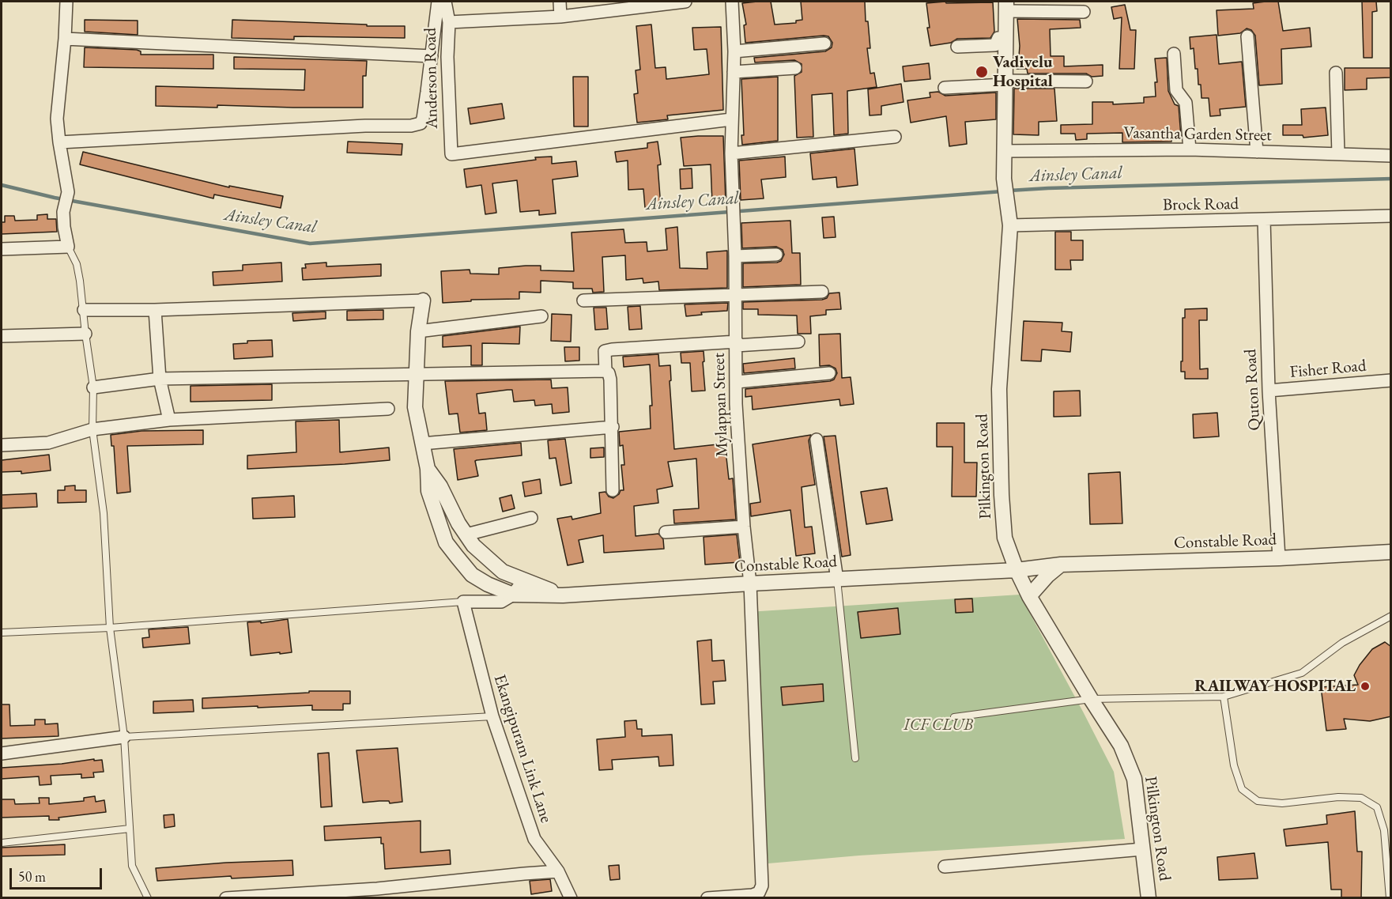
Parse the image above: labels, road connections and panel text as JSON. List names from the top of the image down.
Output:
{
  "streets": {
    "street": [
      "Anderson Road",
      "Vasantha Garden Street",
      "Brock Road",
      "Fisher Road",
      "Quton Road",
      "Mylappan Street",
      "Pilkington Road",
      "Constable Road",
      "Ekangipuram Link Lane"
    ]
  },
  "crossings": [
    ["Anderson Road", "Mylappan Street"],
    ["Vasantha Garden Street", "Pilkington Road"],
    ["Brock Road", "Quton Road"],
    ["Brock Road", "Pilkington Road"],
    ["Fisher Road", "Quton Road"],
    ["Quton Road", "Constable Road"],
    ["Mylappan Street", "Constable Road"],
    ["Pilkington Road", "Constable Road"],
    ["Constable Road", "Ekangipuram Link Lane"]
  ],
  "water": ["Ainsley Canal"],
  "parks": ["ICF CLUB"],
  "places": ["Vadivelu Hospital", "RAILWAY HOSPITAL"],
  "scale_bar": "50 m"
}
